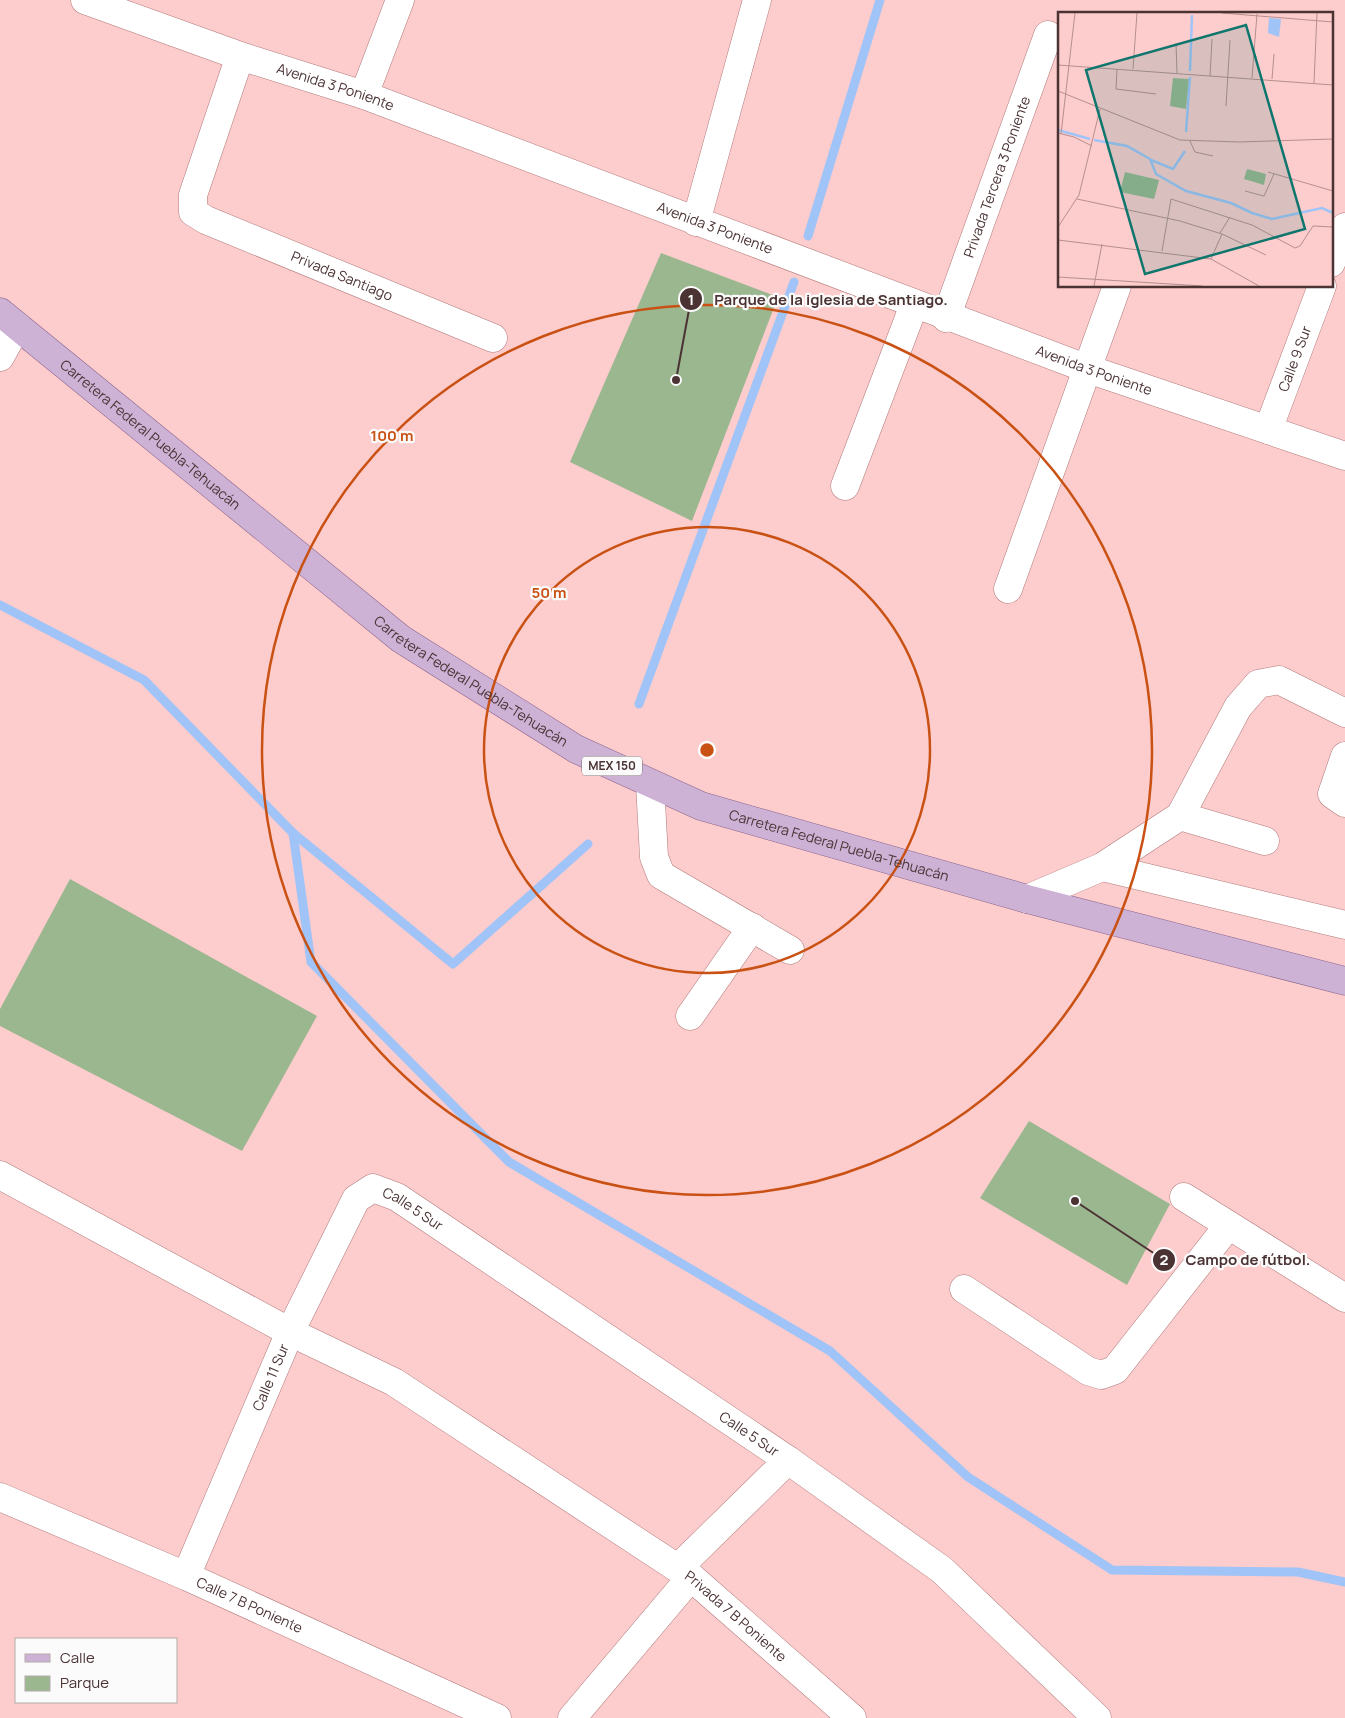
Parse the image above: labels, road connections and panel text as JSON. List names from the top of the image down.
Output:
{
  "streets": {
    "main road": ["Carretera Federal Puebla-Tehuacán", "MEX 150"],
    "street": [
      "Avenida 3 Poniente",
      "Privada Tercera 3 Poniente",
      "Privada Santiago",
      "Calle 9 Sur",
      "Calle 5 Sur",
      "Calle 11 Sur",
      "Calle 7 B Poniente",
      "Privada 7 B Poniente"
    ]
  },
  "crossings": [
    ["Avenida 3 Poniente", "Privada Tercera 3 Poniente"],
    ["Avenida 3 Poniente", "Privada Santiago"],
    ["Avenida 3 Poniente", "Calle 9 Sur"],
    ["Calle 5 Sur", "Calle 11 Sur"],
    ["Calle 5 Sur", "Privada 7 B Poniente"],
    ["Calle 11 Sur", "Calle 7 B Poniente"]
  ],
  "places": ["Parque de la iglesia de Santiago.", "Campo de fútbol."],
  "legend": ["Calle", "Parque"],
  "rings": ["100 m", "50 m"]
}
